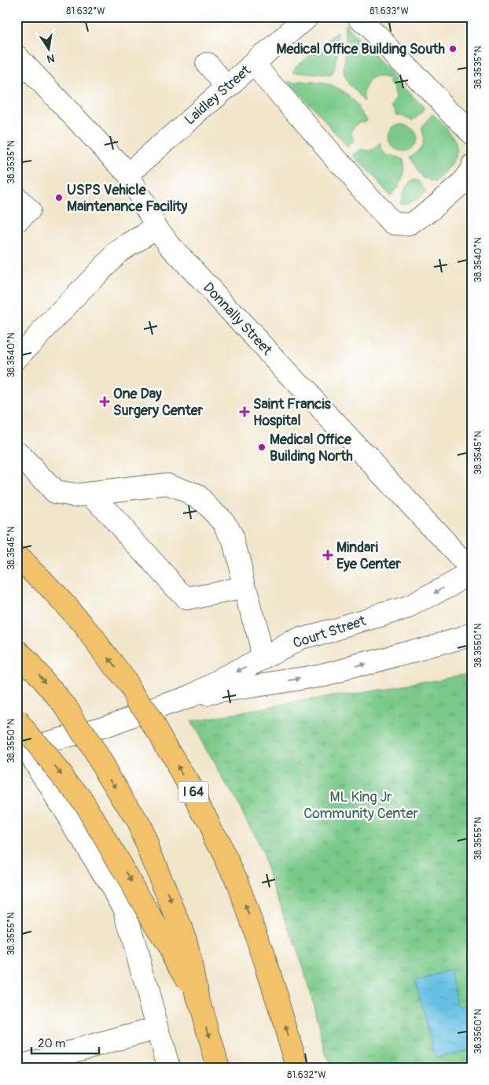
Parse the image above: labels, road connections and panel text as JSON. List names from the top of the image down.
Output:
{
  "streets": {
    "highway": ["I 64"],
    "street": ["Laidley Street", "Donnally Street", "Court Street"]
  },
  "crossings": [
    ["Laidley Street", "Donnally Street"],
    ["Donnally Street", "Court Street"]
  ],
  "parks": ["ML King Jr Community Center"],
  "places": {
    "other": ["Medical Office Building South", "USPS Vehicle Maintenance Facility", "Medical Office Building North"],
    "health": ["One Day Surgery Center", "Saint Francis Hospital", "Mindari Eye Center"]
  },
  "scale_bar": "20 m",
  "north": "bottom",
  "coordinates": [
    "81.632°W",
    "81.633°W",
    "38.3535°N",
    "38.3540°N",
    "38.3545°N",
    "38.3550°N",
    "38.3555°N",
    "38.3560°N"
  ]
}
